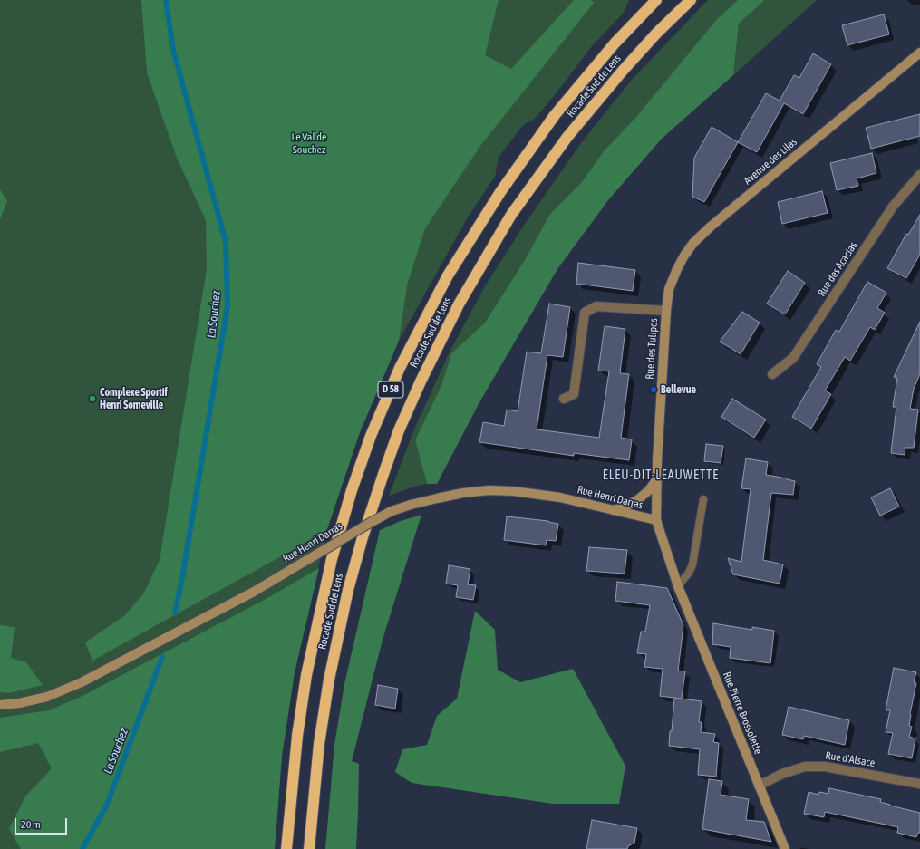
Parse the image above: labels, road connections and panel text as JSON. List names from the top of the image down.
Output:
{
  "streets": {
    "highway": ["Rocade Sud de Lens", "D 58"],
    "street": [
      "Avenue des Lilas",
      "Rue des Acacias",
      "Rue des Tulipes",
      "Rue Henri Darras",
      "Rue Pierre Brossolette",
      "Rue d'Alsace"
    ]
  },
  "crossings": [
    ["Avenue des Lilas", "Rue des Tulipes"],
    ["Rue des Tulipes", "Rue Henri Darras"],
    ["Rue des Tulipes", "Rue Pierre Brossolette"],
    ["Rue Henri Darras", "Rue Pierre Brossolette"],
    ["Rue Pierre Brossolette", "Rue d'Alsace"]
  ],
  "districts": ["ÉLEU-DIT-LEAUWETTE"],
  "water": ["La Souchez"],
  "parks": ["Le Val de Souchez"],
  "places": ["Bellevue", "Complexe Sportif Henri Someville"],
  "scale_bar": "20 m"
}
